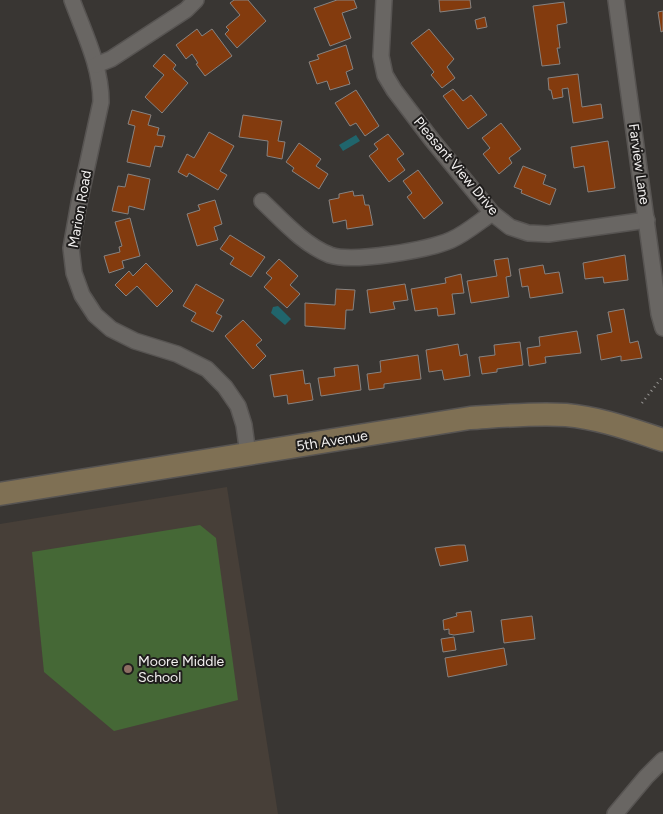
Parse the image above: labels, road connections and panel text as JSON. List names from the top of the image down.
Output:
{
  "streets": {
    "main road": ["5th Avenue"],
    "street": ["Farview Lane", "Pleasant View Drive", "Marion Road"]
  },
  "crossings": [
    ["Farview Lane", "Pleasant View Drive"],
    ["Marion Road", "5th Avenue"]
  ],
  "places": ["Moore Middle School"]
}
